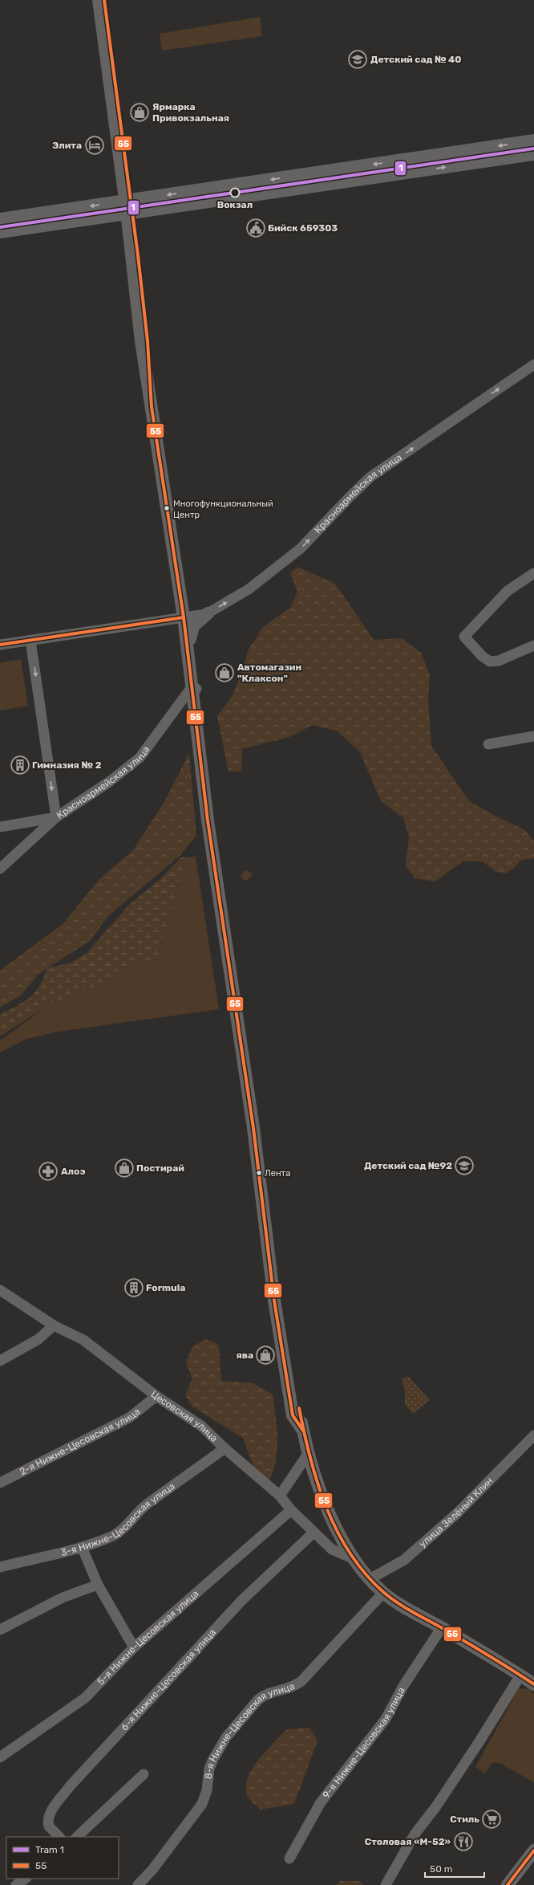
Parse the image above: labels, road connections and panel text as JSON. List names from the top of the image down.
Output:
{
  "streets": {
    "street": [
      "Красноармейская улица",
      "Цесовская улица",
      "2-я Нижне-Цесовская улица",
      "улица Зелёный Клин",
      "3-я Нижне-Цесовская улица",
      "5-я Нижне-Цесовская улица",
      "6-я Нижне-Цесовская улица",
      "8-я Нижне-Цесовская улица",
      "9-я Нижне-Цесовская улица"
    ]
  },
  "crossings": [
    ["Цесовская улица", "2-я Нижне-Цесовская улица"],
    ["Цесовская улица", "3-я Нижне-Цесовская улица"],
    ["Цесовская улица", "5-я Нижне-Цесовская улица"],
    ["Цесовская улица", "6-я Нижне-Цесовская улица"]
  ],
  "one_way": ["Красноармейская улица"],
  "places": {
    "school or university": ["Детский сад № 40", "Детский сад №92"],
    "shop": [
      "Ярмарка Привокзальная",
      "Автомагазин \"Клаксон\"",
      "Постирай",
      "ява"
    ],
    "hotel": ["Элита"],
    "other": ["Вокзал", "Многофункциональный Центр", "Лента"],
    "public building": ["Бийск 659303"],
    "building": ["Гимназия № 2", "Formula"],
    "pharmacy": ["Алоэ"],
    "supermarket": ["Стиль"],
    "restaurant": ["Столовая «М-52»"]
  },
  "lines": ["transit line 55", "tram line 1"],
  "legend": ["Tram 1", "55"],
  "scale_bar": "50 m"
}
